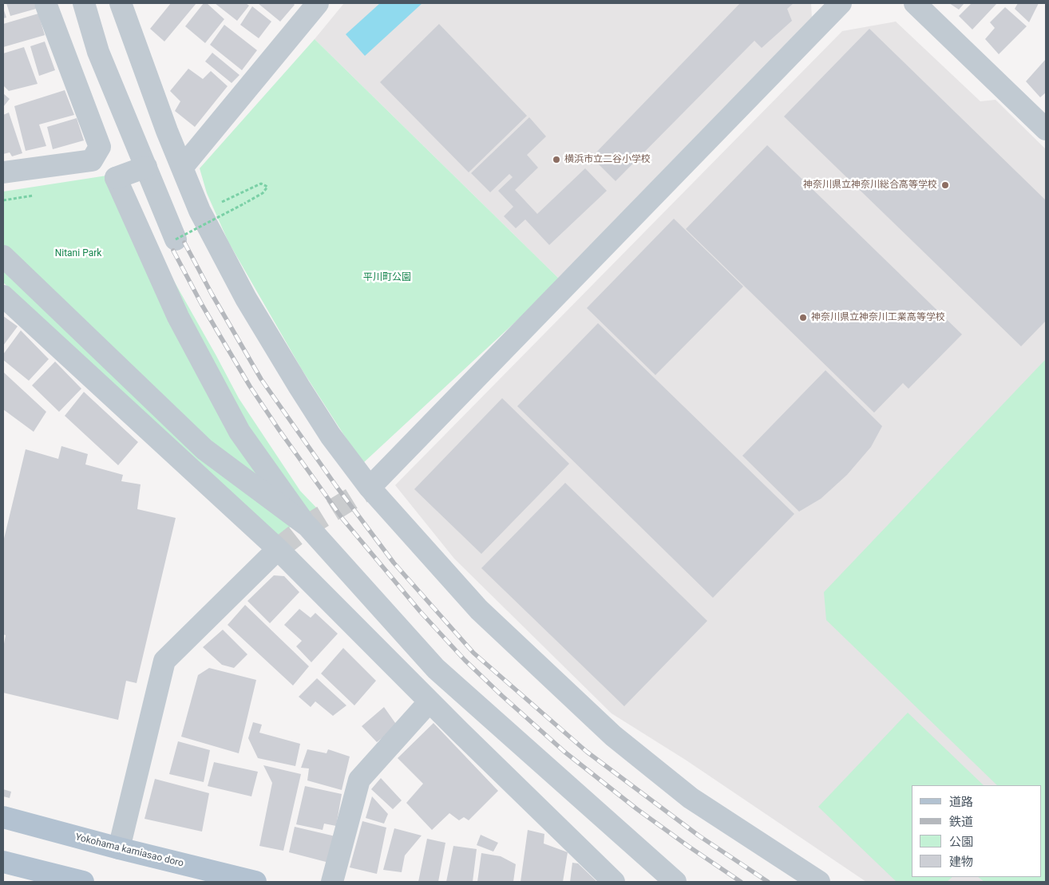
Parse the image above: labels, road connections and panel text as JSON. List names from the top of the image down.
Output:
{
  "streets": {
    "main road": ["Yokohama kamiasao doro"]
  },
  "parks": ["Nitani Park", "平川町公園"],
  "places": ["横浜市立二谷小学校", "神奈川県立神奈川総合高等学校", "神奈川県立神奈川工業高等学校"],
  "legend": [
    "道路",
    "鉄道",
    "公園",
    "建物"
  ]
}
